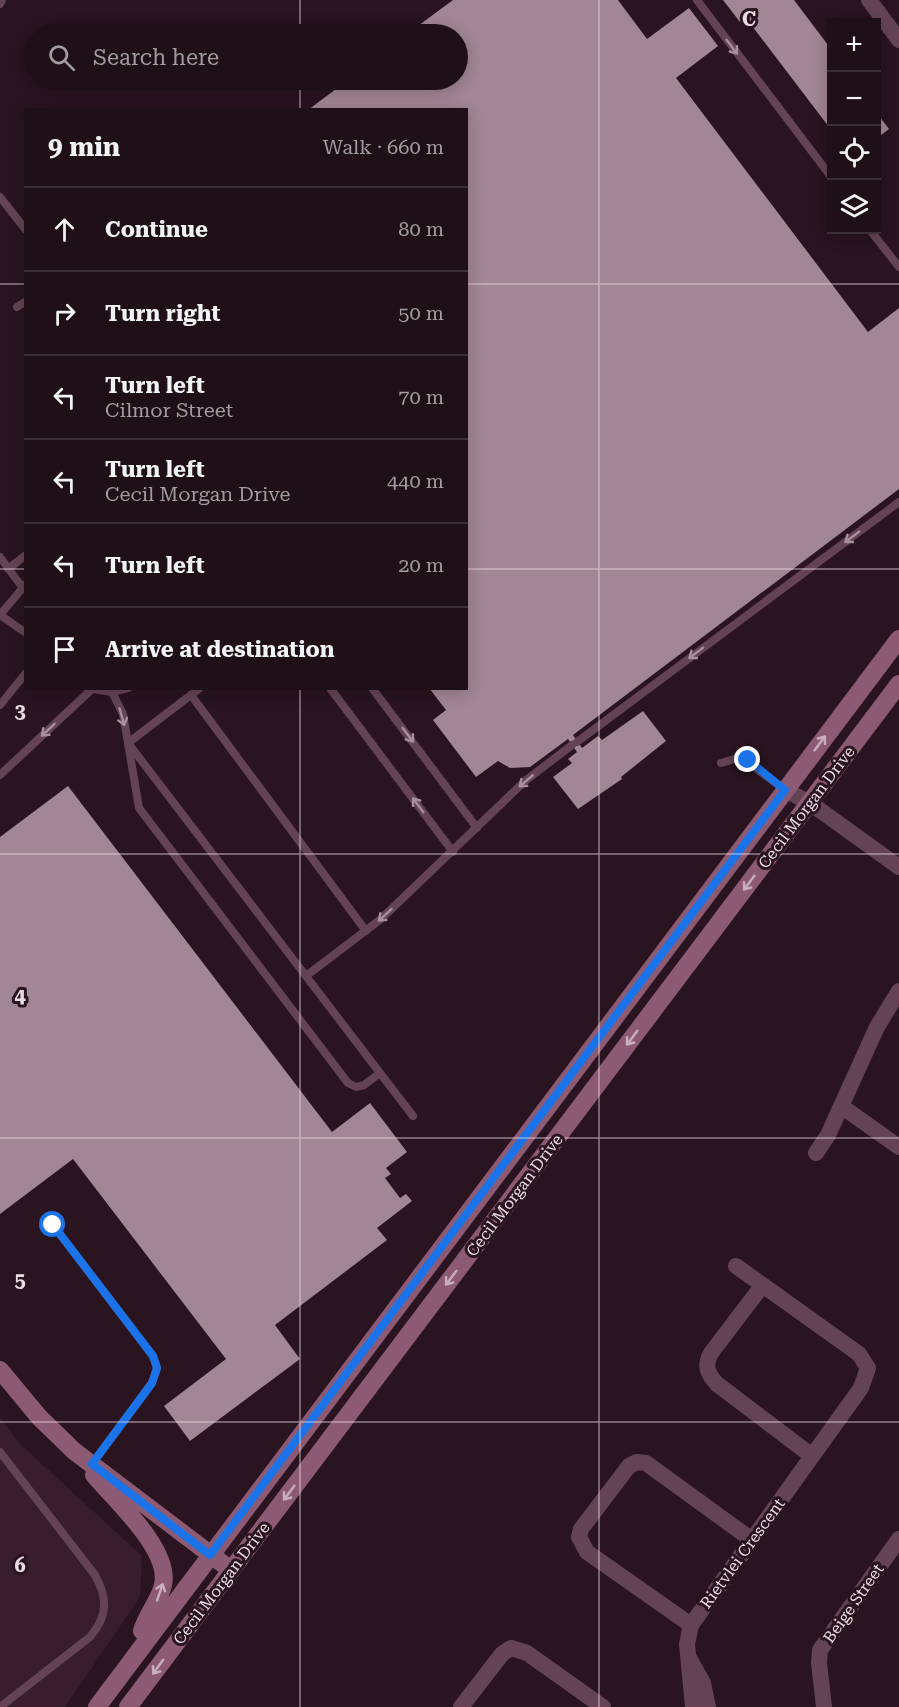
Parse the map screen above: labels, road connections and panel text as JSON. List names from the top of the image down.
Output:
{
  "streets": {
    "street": ["Cecil Morgan Drive", "Rietvlei Crescent", "Beige Street"]
  },
  "page": {
    "map_buttons": ["+", "−"],
    "search": "Search here",
    "heading": ["9 min", "Walk · 660 m"],
    "list": [
      ["Continue", "80 m"],
      ["Turn right", "50 m"],
      ["Turn left", "Cilmor Street", "70 m"],
      ["Turn left", "Cecil Morgan Drive", "440 m"],
      ["Turn left", "20 m"],
      "Arrive at destination"
    ]
  },
  "grid": {
    "columns": ["C"],
    "rows": [
      "3",
      "4",
      "5",
      "6"
    ]
  }
}
